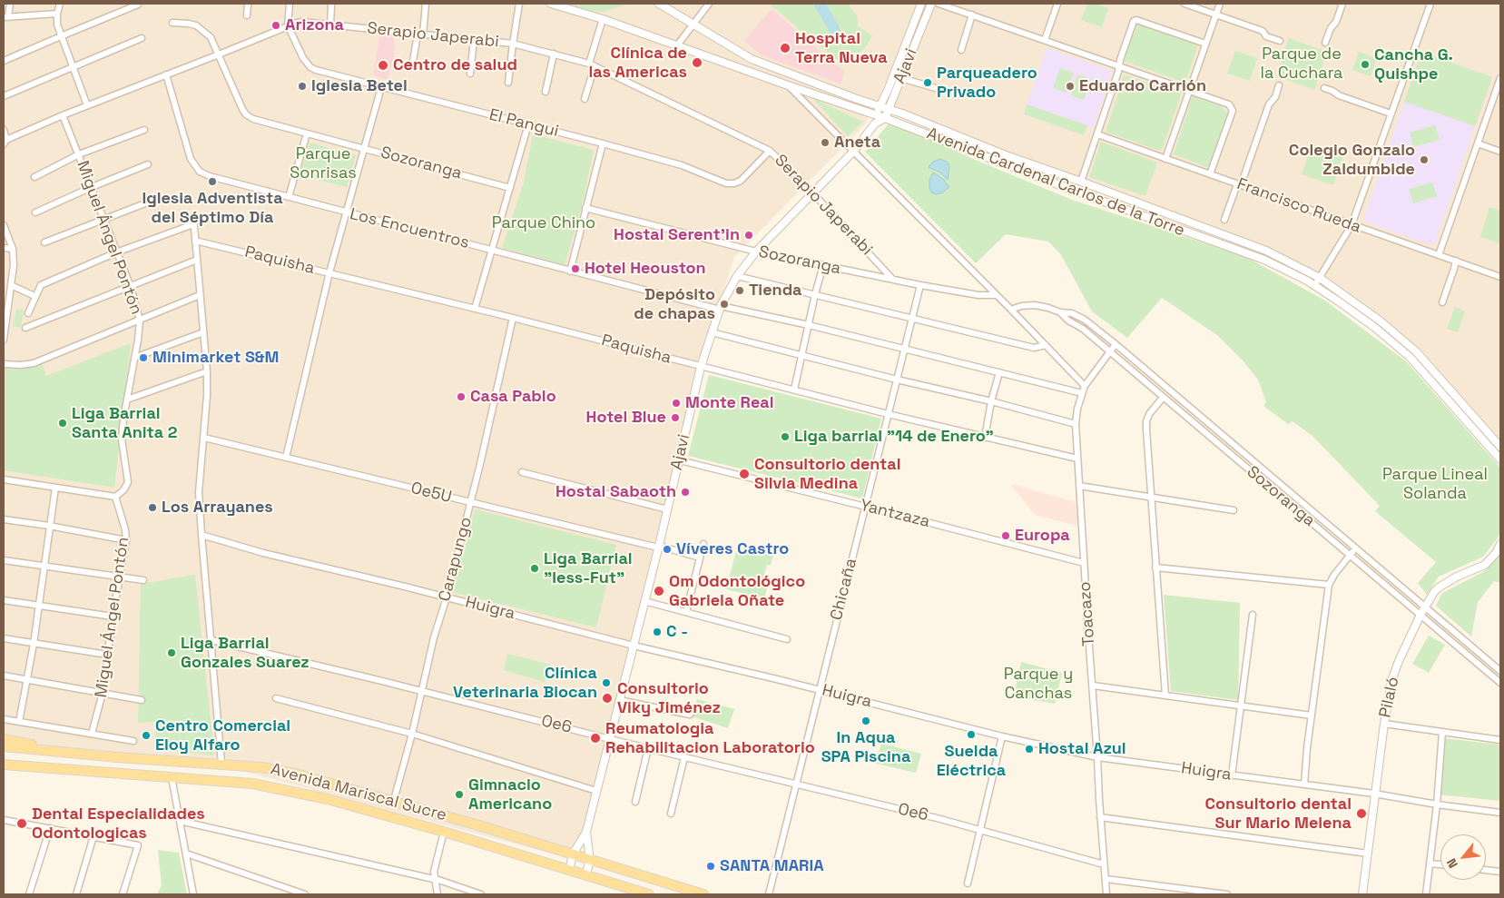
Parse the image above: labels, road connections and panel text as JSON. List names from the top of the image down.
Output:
{
  "streets": {
    "main road": ["Avenida Mariscal Sucre"],
    "street": [
      "Serapio Japerabi",
      "Ajavi",
      "El Pangui",
      "Sozoranga",
      "Avenida Cardenal Carlos de la Torre",
      "Francisco Rueda",
      "Los Encuentros",
      "Miguel Ángel Pontón",
      "Paquisha",
      "Oe5U",
      "Yantzaza",
      "Carapungo",
      "Chicaña",
      "Huigra",
      "Toacazo",
      "Pilaló",
      "Oe6"
    ]
  },
  "crossings": [
    ["Serapio Japerabi", "Ajavi"],
    ["Serapio Japerabi", "El Pangui"],
    ["Serapio Japerabi", "Sozoranga"],
    ["Serapio Japerabi", "Los Encuentros"],
    ["Serapio Japerabi", "Miguel Ángel Pontón"],
    ["Ajavi", "Sozoranga"],
    ["Ajavi", "Avenida Cardenal Carlos de la Torre"],
    ["Ajavi", "Los Encuentros"],
    ["Ajavi", "Paquisha"],
    ["Ajavi", "Oe5U"],
    ["Ajavi", "Yantzaza"],
    ["Ajavi", "Huigra"],
    ["Ajavi", "Oe6"],
    ["Ajavi", "Avenida Mariscal Sucre"],
    ["Sozoranga", "Chicaña"],
    ["Sozoranga", "Toacazo"],
    ["Sozoranga", "Pilaló"],
    ["Los Encuentros", "Chicaña"],
    ["Los Encuentros", "Toacazo"],
    ["Paquisha", "Carapungo"],
    ["Paquisha", "Chicaña"],
    ["Paquisha", "Toacazo"],
    ["Oe5U", "Carapungo"],
    ["Yantzaza", "Chicaña"],
    ["Yantzaza", "Toacazo"],
    ["Carapungo", "Huigra"],
    ["Carapungo", "Oe6"],
    ["Carapungo", "Avenida Mariscal Sucre"],
    ["Chicaña", "Huigra"],
    ["Chicaña", "Oe6"],
    ["Huigra", "Toacazo"],
    ["Huigra", "Pilaló"],
    ["Toacazo", "Oe6"]
  ],
  "parks": [
    "Parque de la Cuchara",
    "Parque Sonrisas",
    "Parque Chino",
    "Parque Lineal Solanda",
    "Parque y Canchas"
  ],
  "places": [
    "Arizona",
    "Hospital Terra Nueva",
    "Clínica de las Americas",
    "Cancha G. Quishpe",
    "Centro de salud",
    "Parqueadero Privado",
    "Iglesia Betel",
    "Eduardo Carrión",
    "Aneta",
    "Colegio Gonzalo Zaldumbide",
    "Iglesia Adventista del Séptimo Día",
    "Hostal Serent'in",
    "Hotel Heouston",
    "Tienda",
    "Depósito de chapas",
    "Minimarket S&M",
    "Casa Pablo",
    "Monte Real",
    "Hotel Blue",
    "Liga Barrial Santa Anita 2",
    "Liga barrial \"14 de Enero\"",
    "Consultorio dental Silvia Medina",
    "Hostal Sabaoth",
    "Los Arrayanes",
    "Europa",
    "Víveres Castro",
    "Liga Barrial \"Iess-Fut\"",
    "Om Odontológico Gabriela Oñate",
    "C -",
    "Liga Barrial Gonzales Suarez",
    "Clínica Veterinaria Biocan",
    "Consultorio Viky Jiménez",
    "In Aqua SPA Piscina",
    "Suelda Eléctrica",
    "Centro Comercial Eloy Alfaro",
    "Reumatologia Rehabilitacion Laboratorio",
    "Hostal Azul",
    "Gimnacio Americano",
    "Consultorio dental Sur Mario Melena",
    "Dental Especialidades Odontologicas",
    "SANTA MARIA"
  ],
  "north": "bottom left"
}
